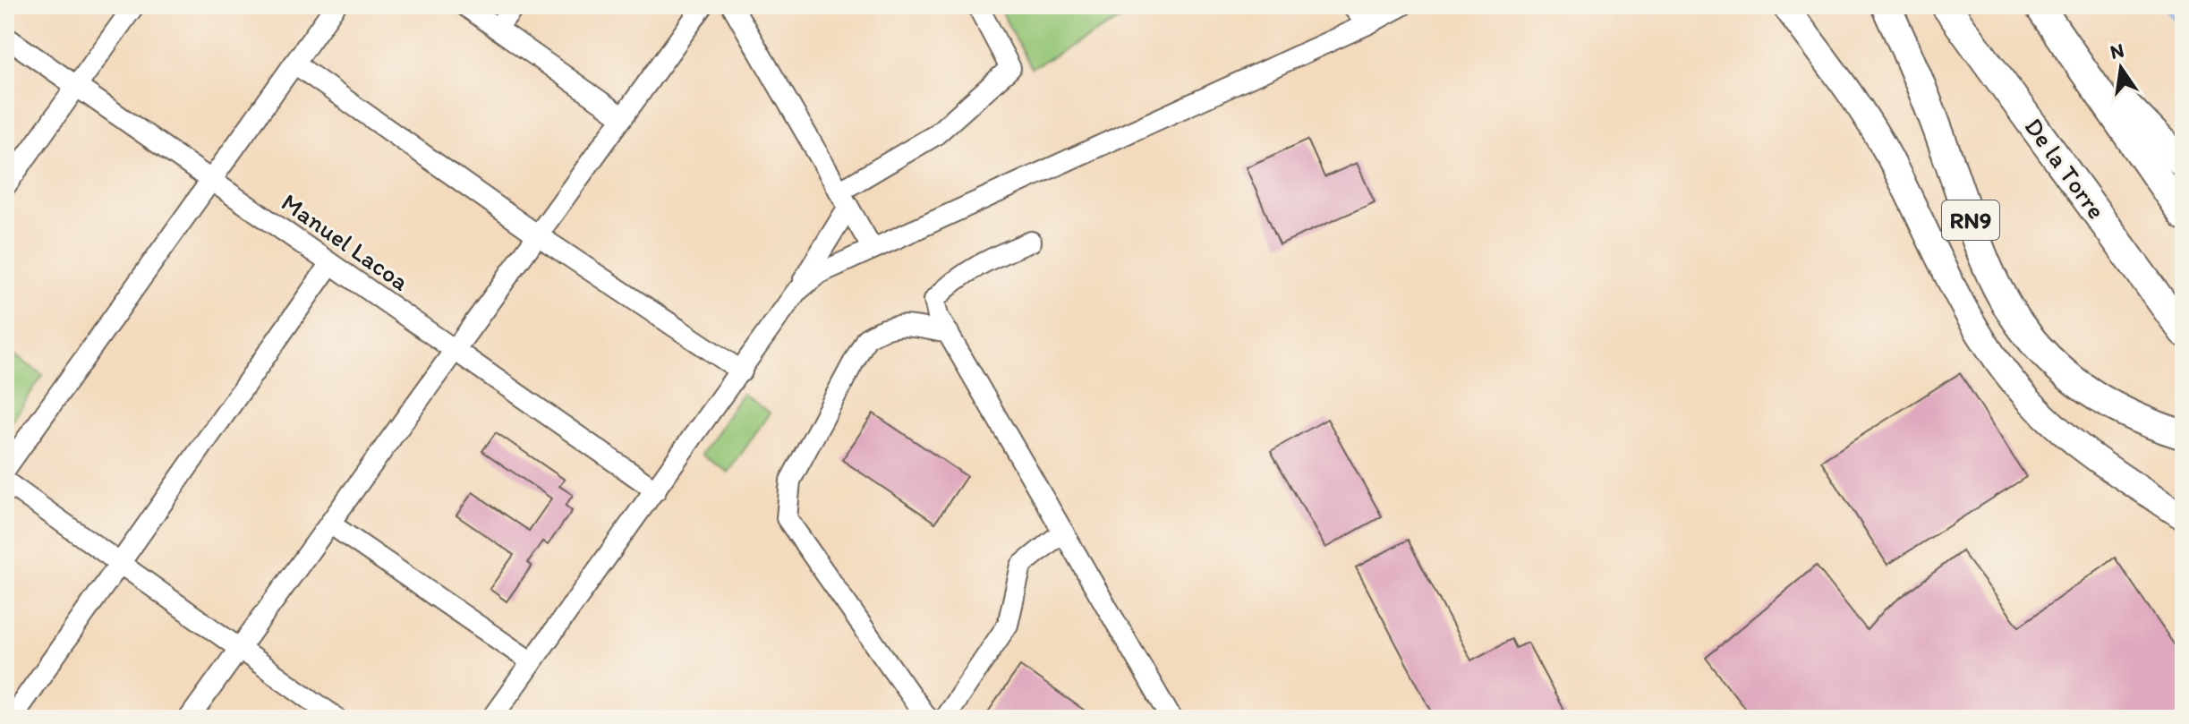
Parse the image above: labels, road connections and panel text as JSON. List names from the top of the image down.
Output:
{
  "streets": {
    "highway": ["De la Torre", "RN9"],
    "street": ["Manuel Lacoa"]
  },
  "north": "top"
}
